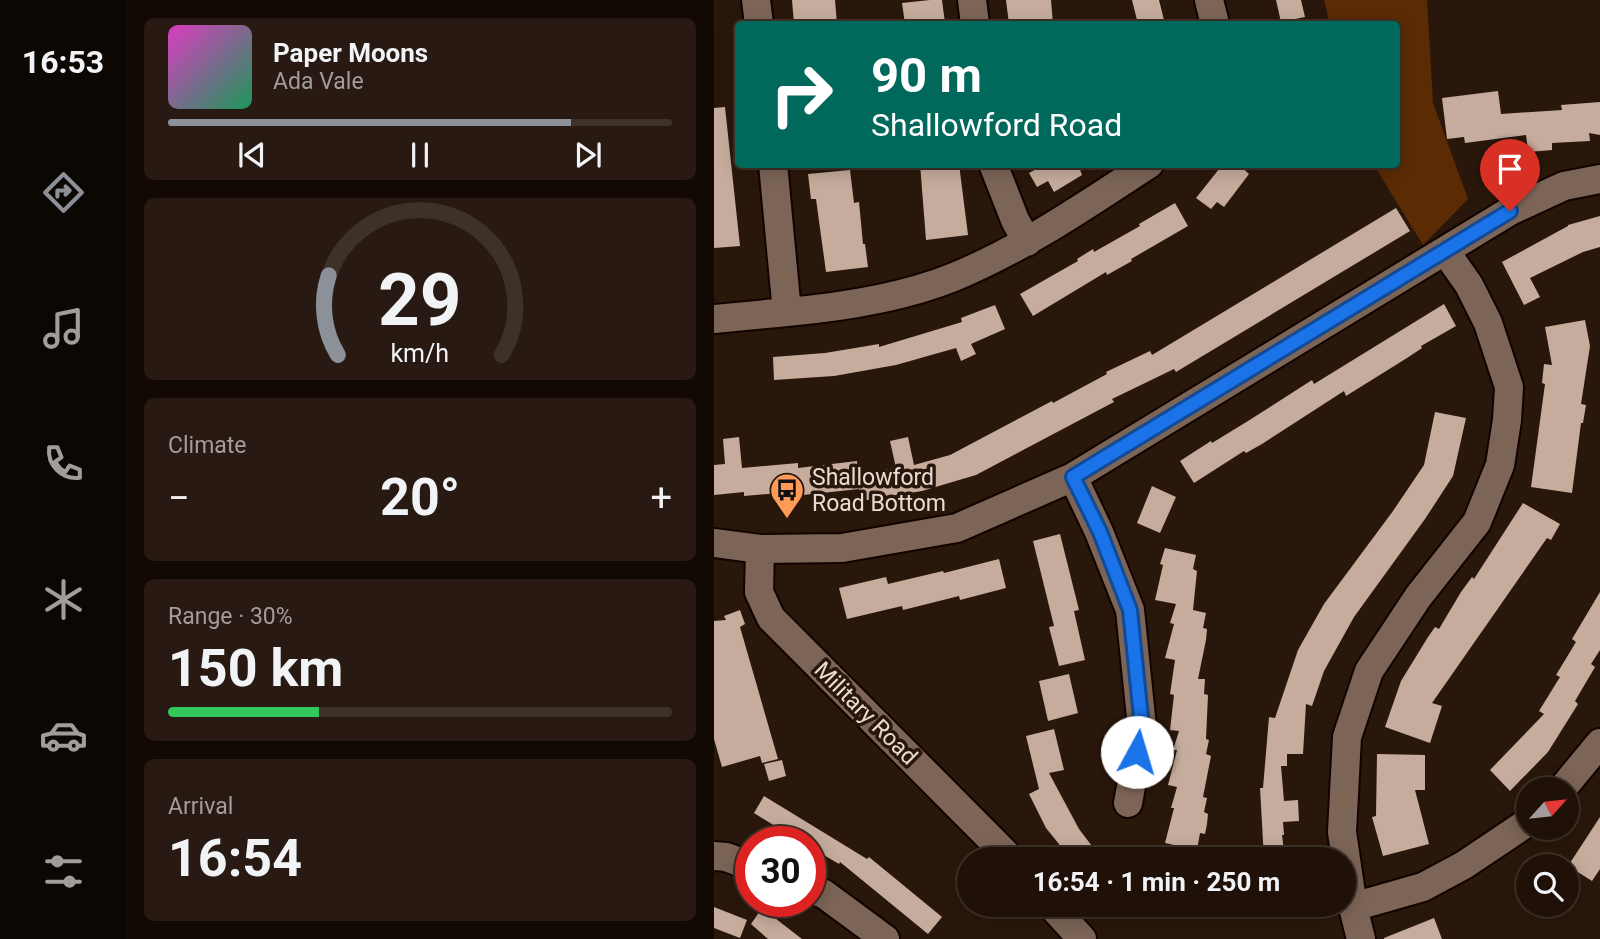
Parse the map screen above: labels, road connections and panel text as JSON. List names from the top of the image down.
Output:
{
  "streets": {
    "street": ["Military Road"]
  },
  "places": {
    "bus stop": ["Shallowford Road Bottom"]
  },
  "north": "top right",
  "page": {
    "tabs": "16:53",
    "turn": ["90 m", "Shallowford Road"],
    "song": ["Paper Moons", "Ada Vale"],
    "tile": [
      "Climate",
      ["Range · 30%", "150 km"],
      ["Arrival", "16:54"]
    ],
    "heat": ["−", "20°", "+"],
    "limit": "30",
    "trip": "16:54 · 1 min · 250 m",
    "gauge": ["29", "km/h"]
  }
}
